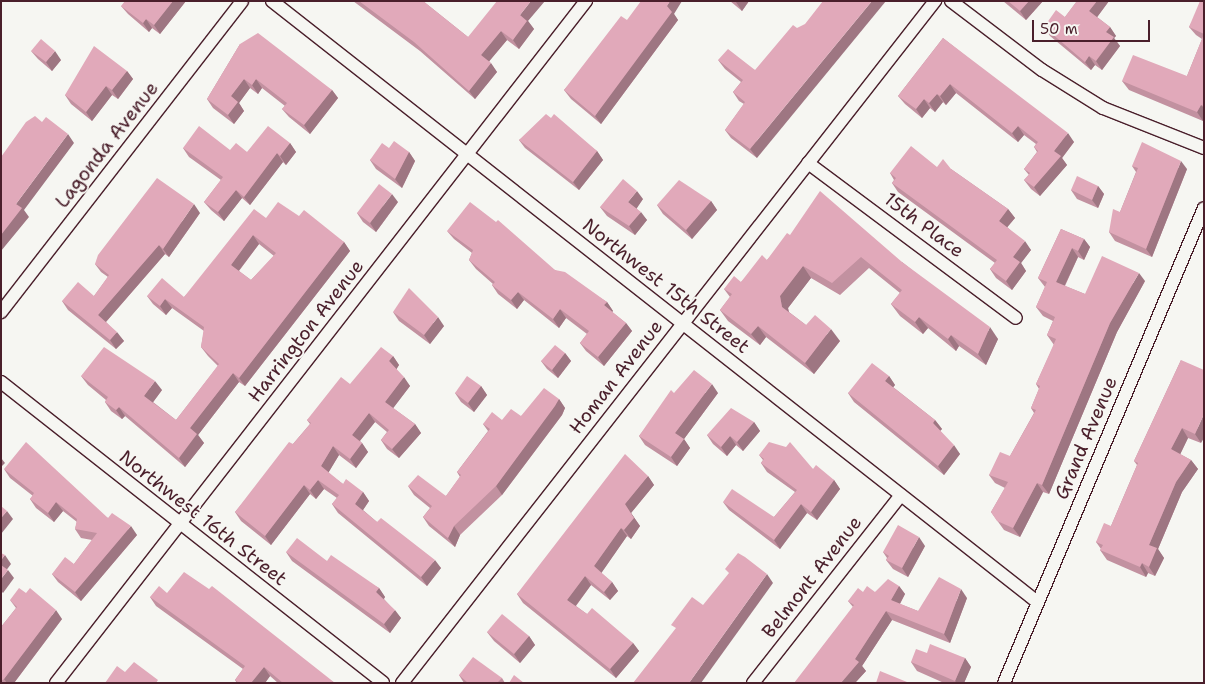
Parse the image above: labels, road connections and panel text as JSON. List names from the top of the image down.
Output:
{
  "streets": {
    "street": [
      "Lagonda Avenue",
      "15th Place",
      "Northwest 15th Street",
      "Harrington Avenue",
      "Homan Avenue",
      "Grand Avenue",
      "Northwest 16th Street",
      "Belmont Avenue"
    ]
  },
  "crossings": [
    ["15th Place", "Homan Avenue"],
    ["Northwest 15th Street", "Harrington Avenue"],
    ["Northwest 15th Street", "Homan Avenue"],
    ["Northwest 15th Street", "Grand Avenue"],
    ["Northwest 15th Street", "Belmont Avenue"],
    ["Harrington Avenue", "Northwest 16th Street"]
  ],
  "scale_bar": "50 m"
}
